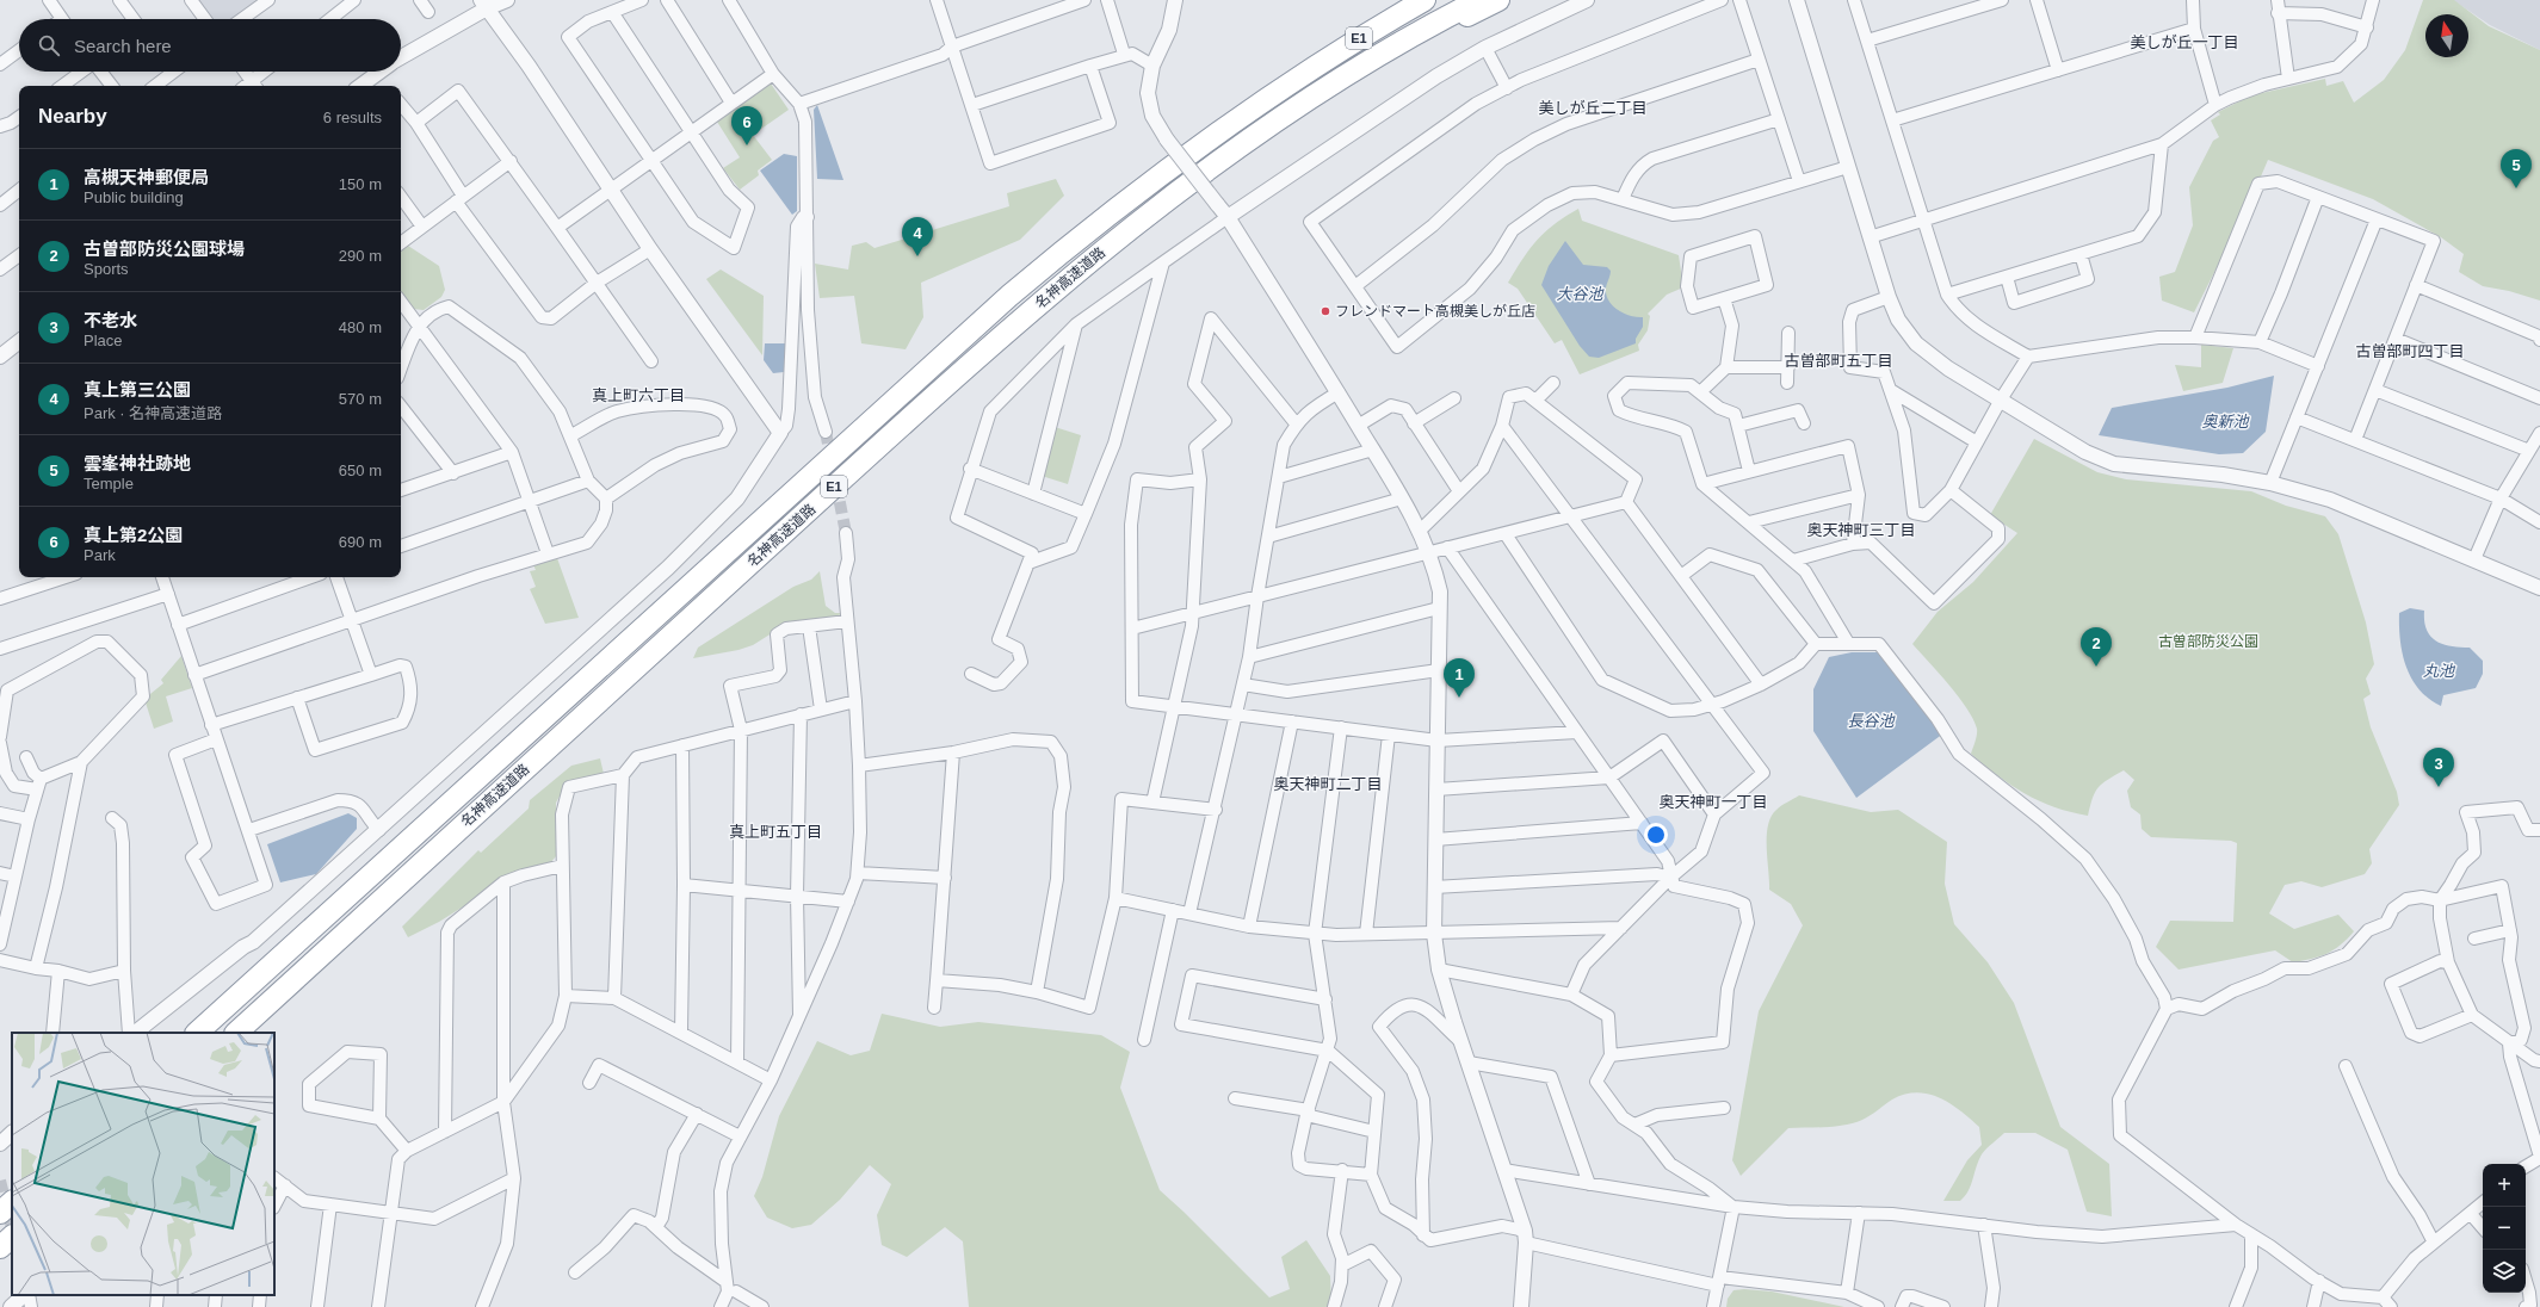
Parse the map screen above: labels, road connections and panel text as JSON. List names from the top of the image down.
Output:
{
  "streets": {
    "highway": ["E1", "名神高速道路"]
  },
  "districts": [
    "美しが丘一丁目",
    "美しが丘二丁目",
    "古曽部町四丁目",
    "古曽部町五丁目",
    "真上町六丁目",
    "奥天神町三丁目",
    "奥天神町二丁目",
    "奥天神町一丁目",
    "真上町五丁目"
  ],
  "water": [
    "大谷池",
    "奥新池",
    "丸池",
    "長谷池"
  ],
  "parks": ["古曽部防災公園"],
  "places": ["フレンドマート高槻美しが丘店"],
  "north": "top",
  "page": {
    "search": "Search here",
    "heading": ["Nearby", "6 results"],
    "pins": [
      "6",
      "5",
      "4",
      "2",
      "1",
      "3"
    ],
    "list": [
      {
        "mark": "1",
        "name": "高槻天神郵便局",
        "note": "Public building",
        "value": "150 m"
      },
      {
        "mark": "2",
        "name": "古曽部防災公園球場",
        "note": "Sports",
        "value": "290 m"
      },
      {
        "mark": "3",
        "name": "不老水",
        "note": "Place",
        "value": "480 m"
      },
      {
        "mark": "4",
        "name": "真上第三公園",
        "note": "Park · 名神高速道路",
        "value": "570 m"
      },
      {
        "mark": "5",
        "name": "雲峯神社跡地",
        "note": "Temple",
        "value": "650 m"
      },
      {
        "mark": "6",
        "name": "真上第2公園",
        "note": "Park",
        "value": "690 m"
      }
    ],
    "map_buttons": ["+", "−"]
  }
}
